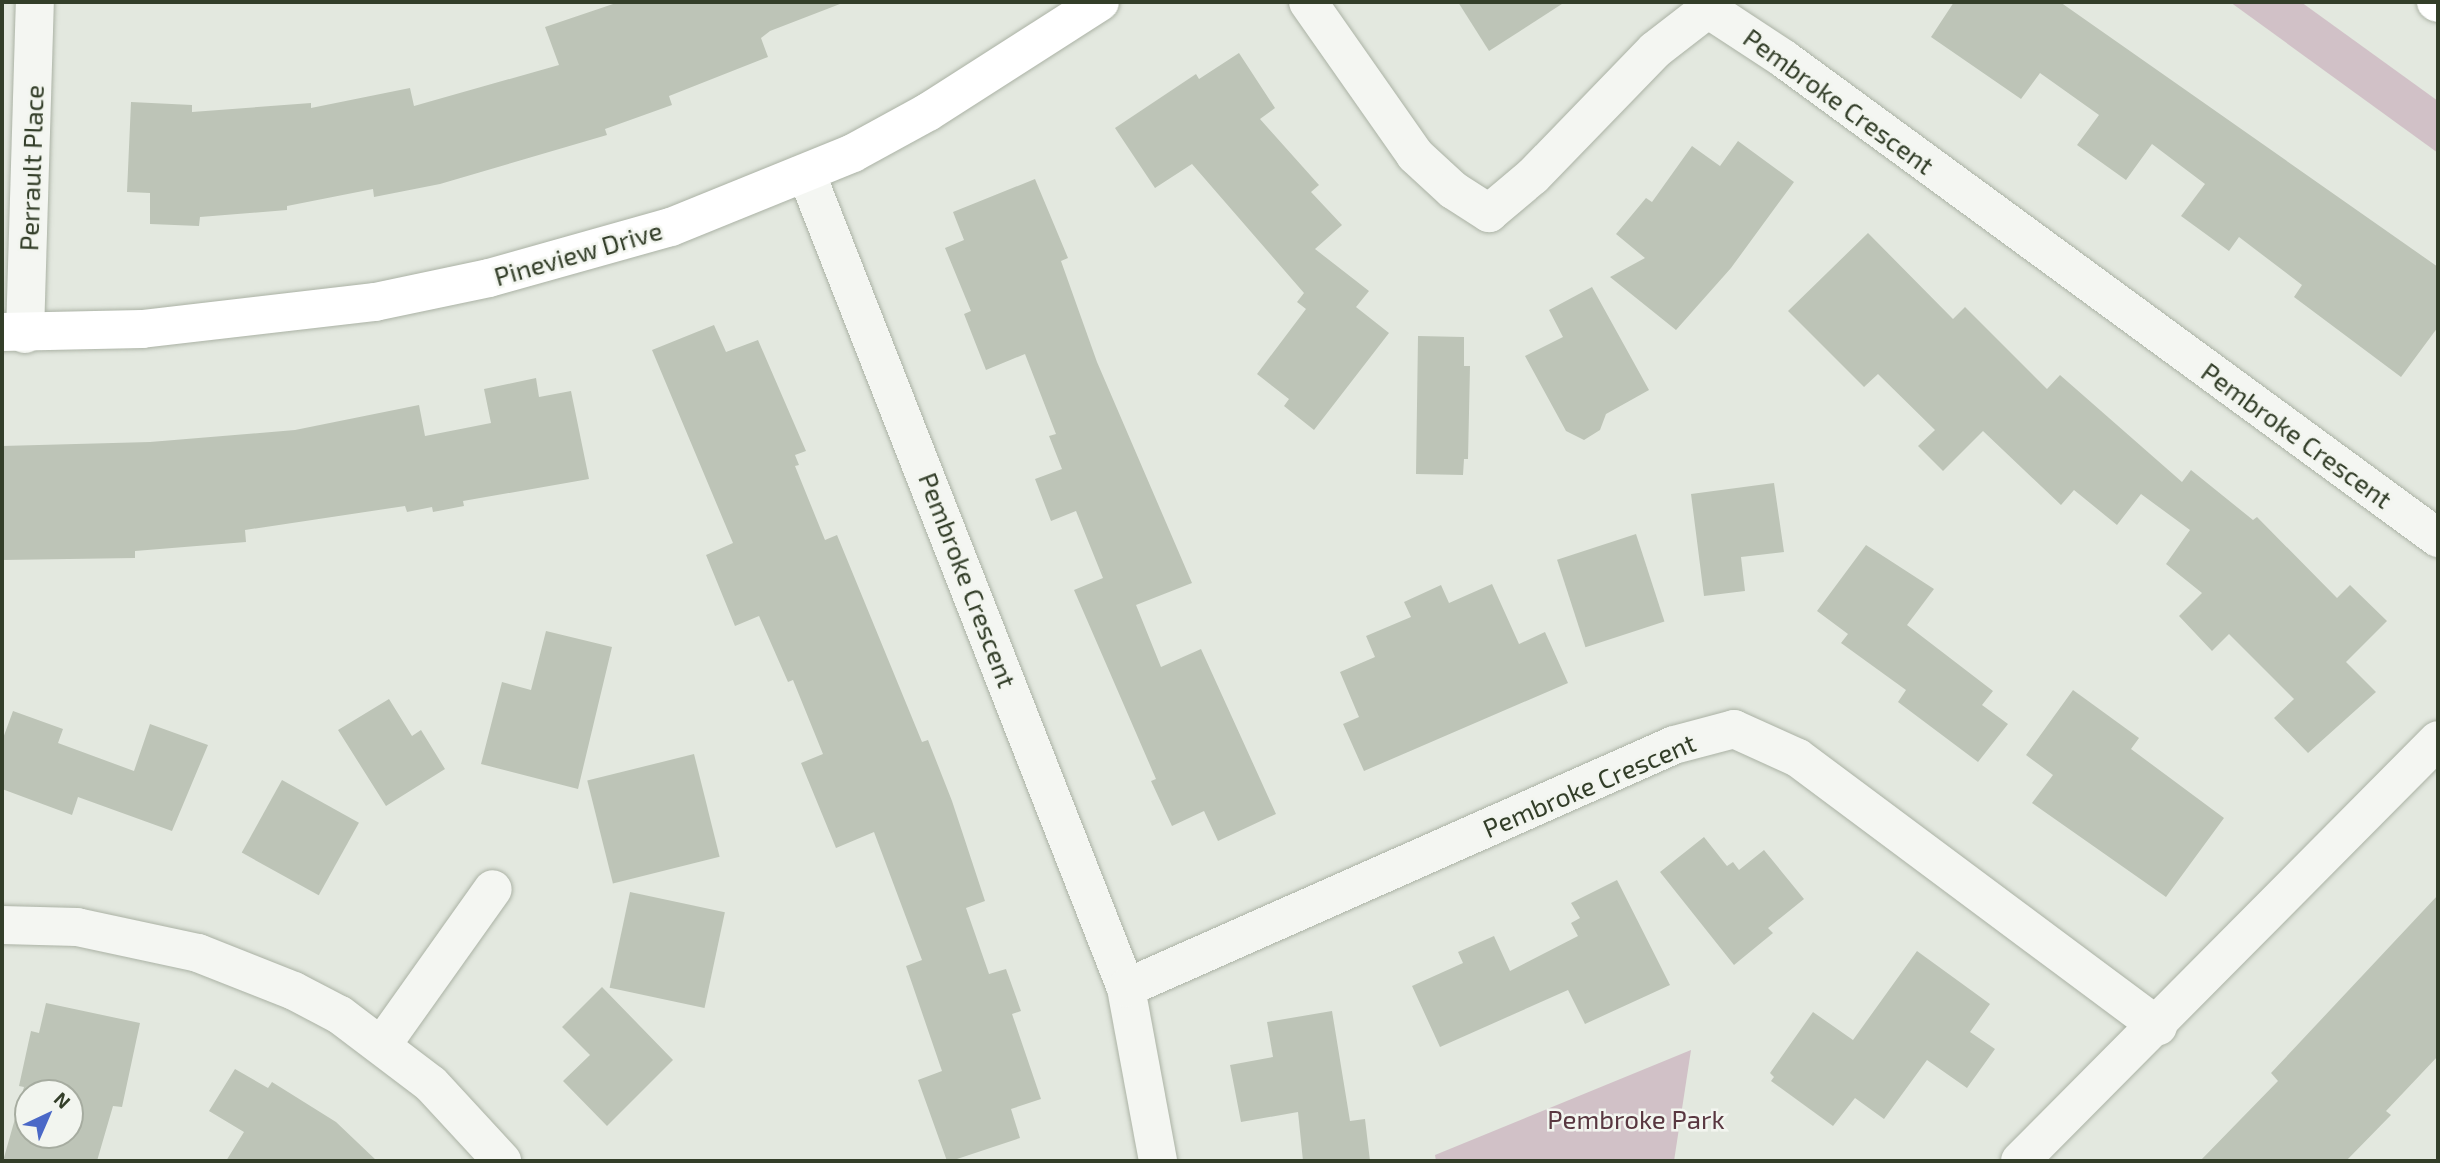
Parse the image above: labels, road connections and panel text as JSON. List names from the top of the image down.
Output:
{
  "streets": {
    "street": ["Pembroke Crescent", "Perrault Place", "Pineview Drive"]
  },
  "crossings": [
    ["Pembroke Crescent", "Pineview Drive"],
    ["Perrault Place", "Pineview Drive"]
  ],
  "parks": ["Pembroke Park"],
  "north": "top right"
}
